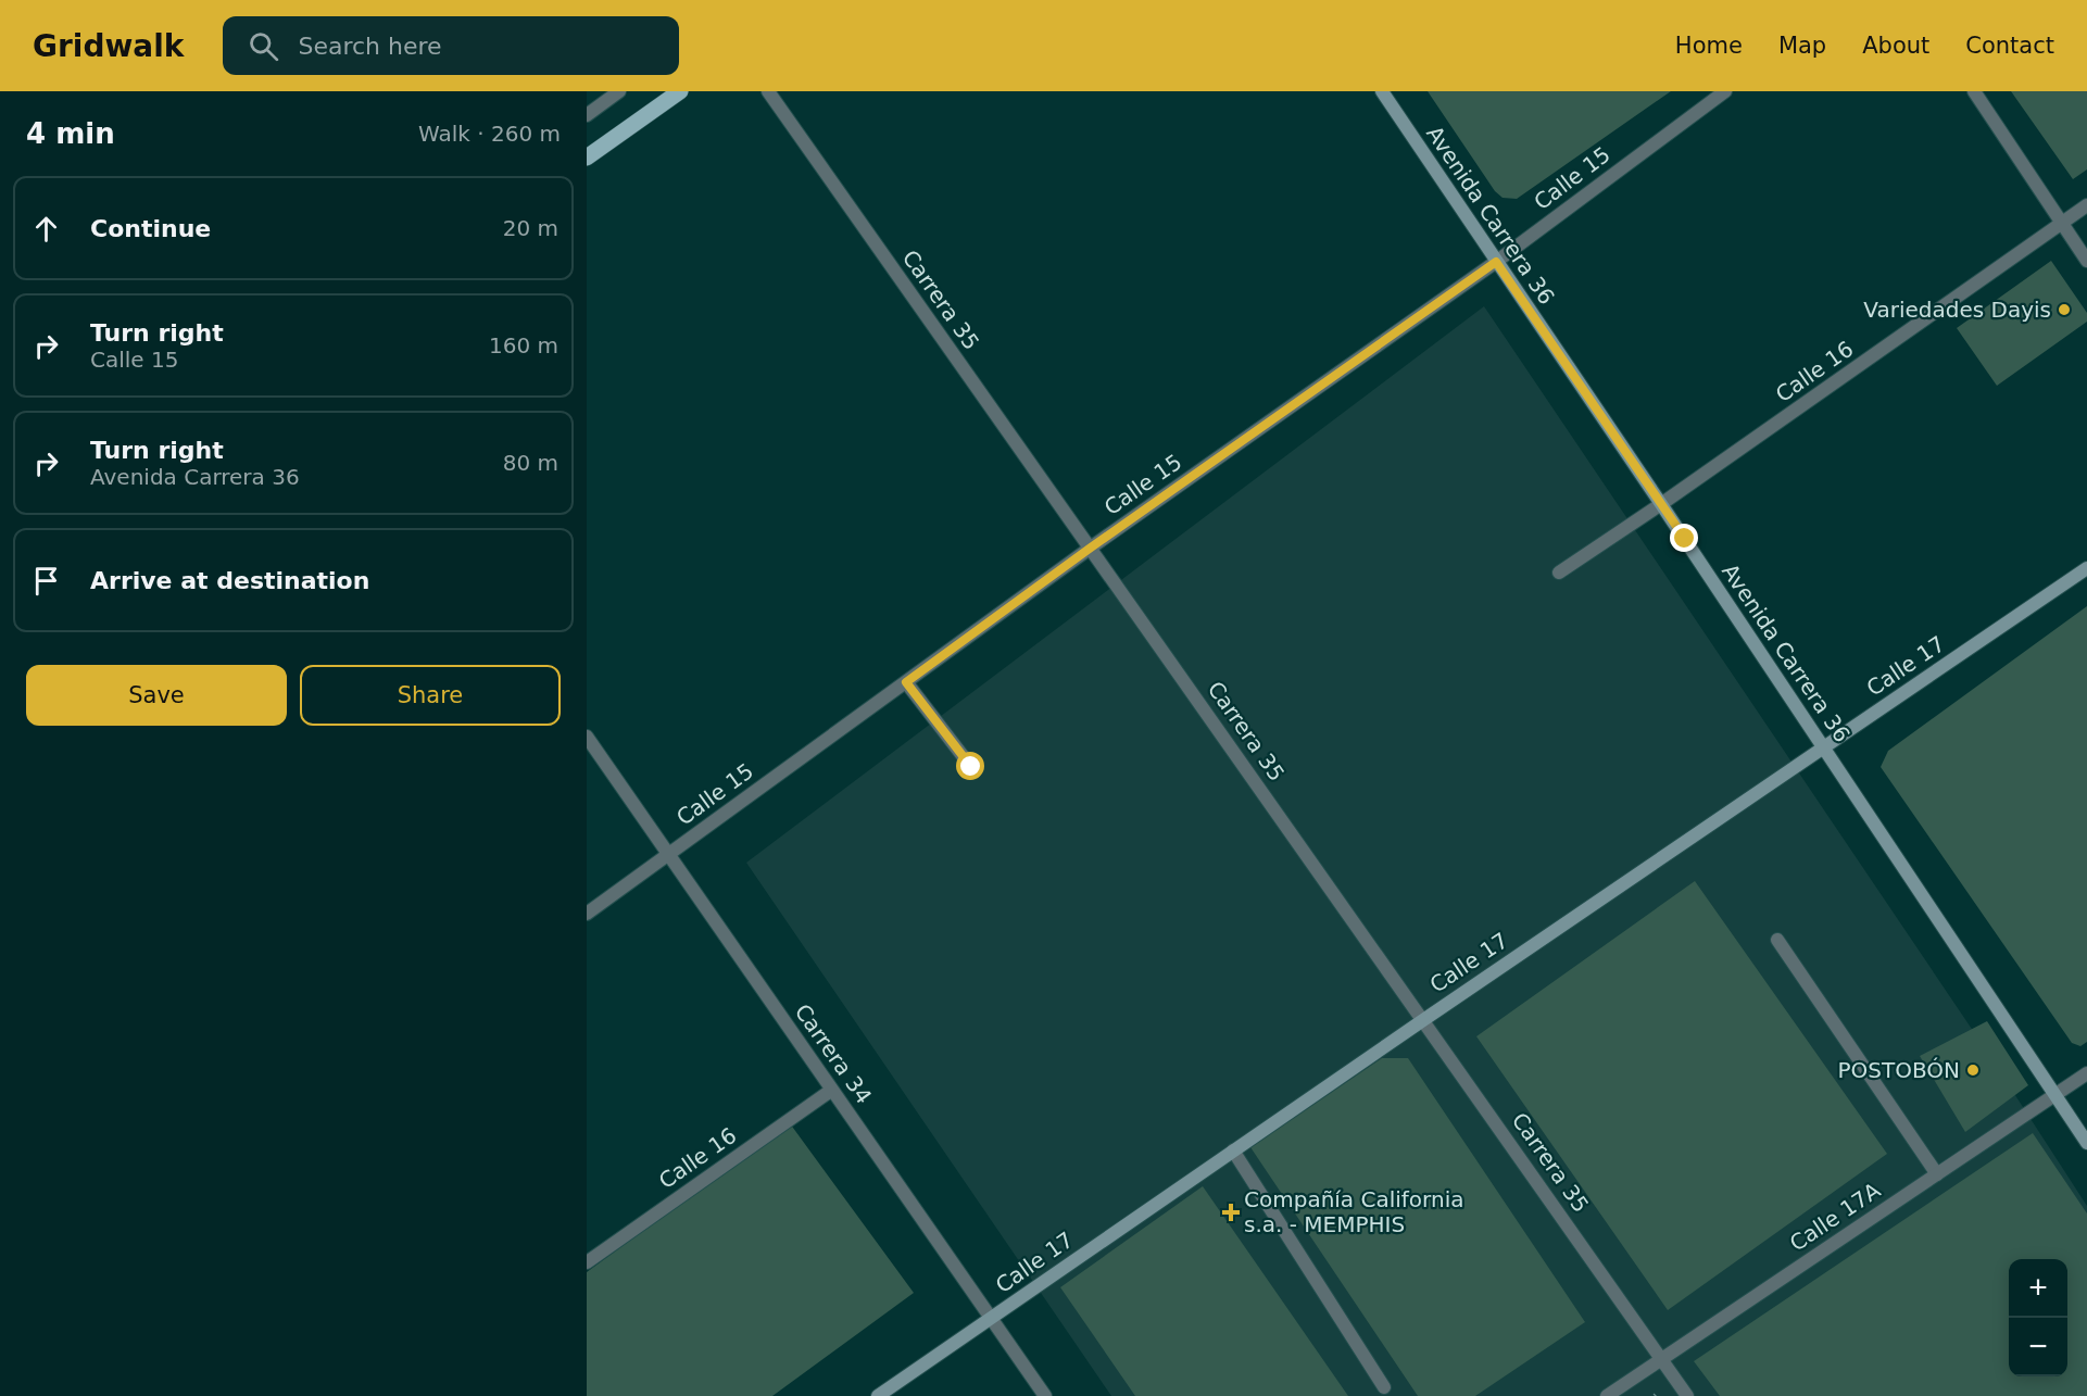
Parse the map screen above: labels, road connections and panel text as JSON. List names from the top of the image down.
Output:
{
  "streets": {
    "street": [
      "Calle 15",
      "Avenida Carrera 36",
      "Carrera 35",
      "Calle 16",
      "Calle 17",
      "Carrera 34",
      "Calle 17A"
    ]
  },
  "crossings": [
    ["Calle 15", "Avenida Carrera 36"],
    ["Calle 15", "Carrera 35"],
    ["Calle 15", "Carrera 34"],
    ["Avenida Carrera 36", "Calle 16"],
    ["Avenida Carrera 36", "Calle 17"],
    ["Avenida Carrera 36", "Calle 17A"],
    ["Carrera 35", "Calle 17"],
    ["Carrera 35", "Calle 17A"],
    ["Calle 16", "Carrera 34"],
    ["Calle 17", "Carrera 34"]
  ],
  "places": {
    "other": ["Variedades Dayis", "POSTOBÓN"],
    "health": ["Compañía California s.a. - MEMPHIS"]
  },
  "page": {
    "header": "Gridwalk",
    "search": "Search here",
    "nav": [
      "Home",
      "Map",
      "About",
      "Contact"
    ],
    "heading": ["4 min", "Walk · 260 m"],
    "list": [
      ["Continue", "20 m"],
      ["Turn right", "Calle 15", "160 m"],
      ["Turn right", "Avenida Carrera 36", "80 m"],
      "Arrive at destination"
    ],
    "buttons": ["Save", "Share"],
    "map_buttons": ["+", "−"]
  }
}
